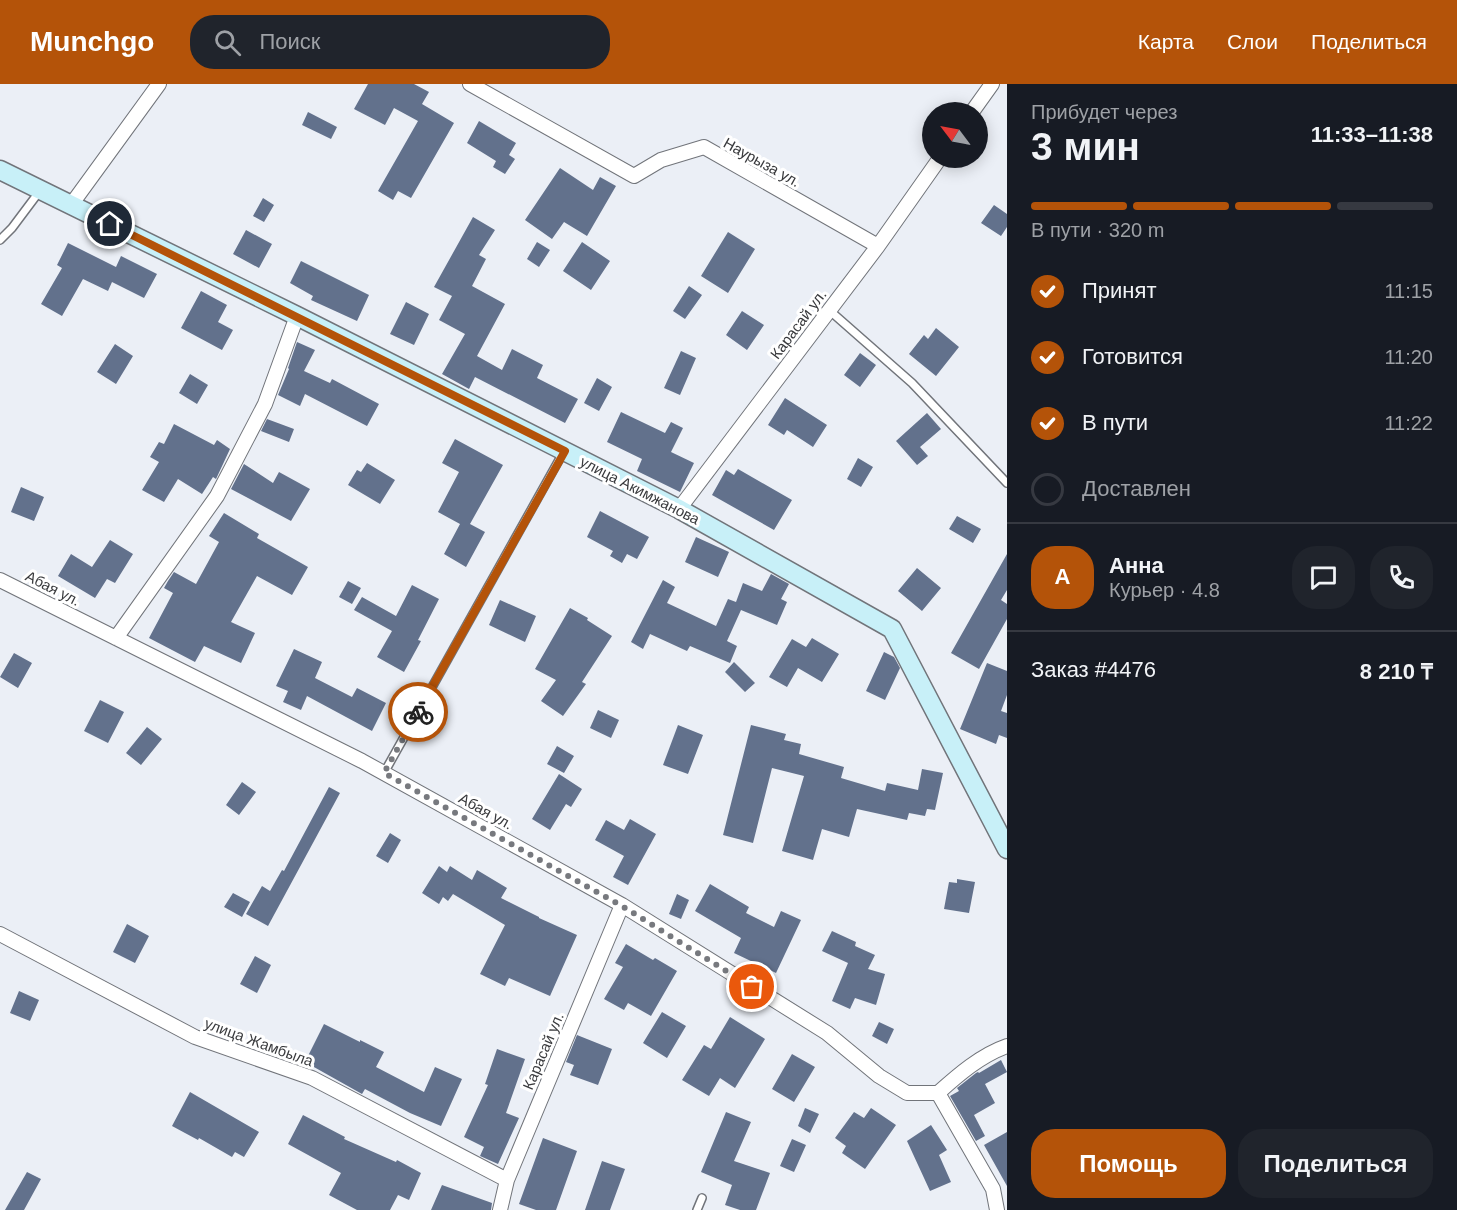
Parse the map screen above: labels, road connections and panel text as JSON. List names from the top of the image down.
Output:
{
  "streets": {
    "street": [
      "Наурыза ул.",
      "Карасай ул.",
      "улица Акимжанова",
      "Абая ул.",
      "улица Жамбыла"
    ]
  },
  "crossings": [
    ["Наурыза ул.", "Карасай ул."],
    ["Карасай ул.", "улица Акимжанова"],
    ["Карасай ул.", "Абая ул."],
    ["Карасай ул.", "улица Жамбыла"]
  ],
  "north": "top left",
  "page": {
    "header": "Munchgo",
    "search": "Поиск",
    "nav": ["Карта", "Слои", "Поделиться"],
    "heading": ["3 мин", "Прибудет через", "11:33–11:38"],
    "panel": [
      "Анна",
      "Курьер · 4.8",
      "Заказ #4476",
      "8 210 ₸"
    ],
    "bar": "В пути · 320 m",
    "list": [
      ["Принят", "11:15"],
      ["Готовится", "11:20"],
      ["В пути", "11:22"],
      "Доставлен"
    ],
    "round": "А",
    "buttons": ["Помощь", "Поделиться"]
  }
}
